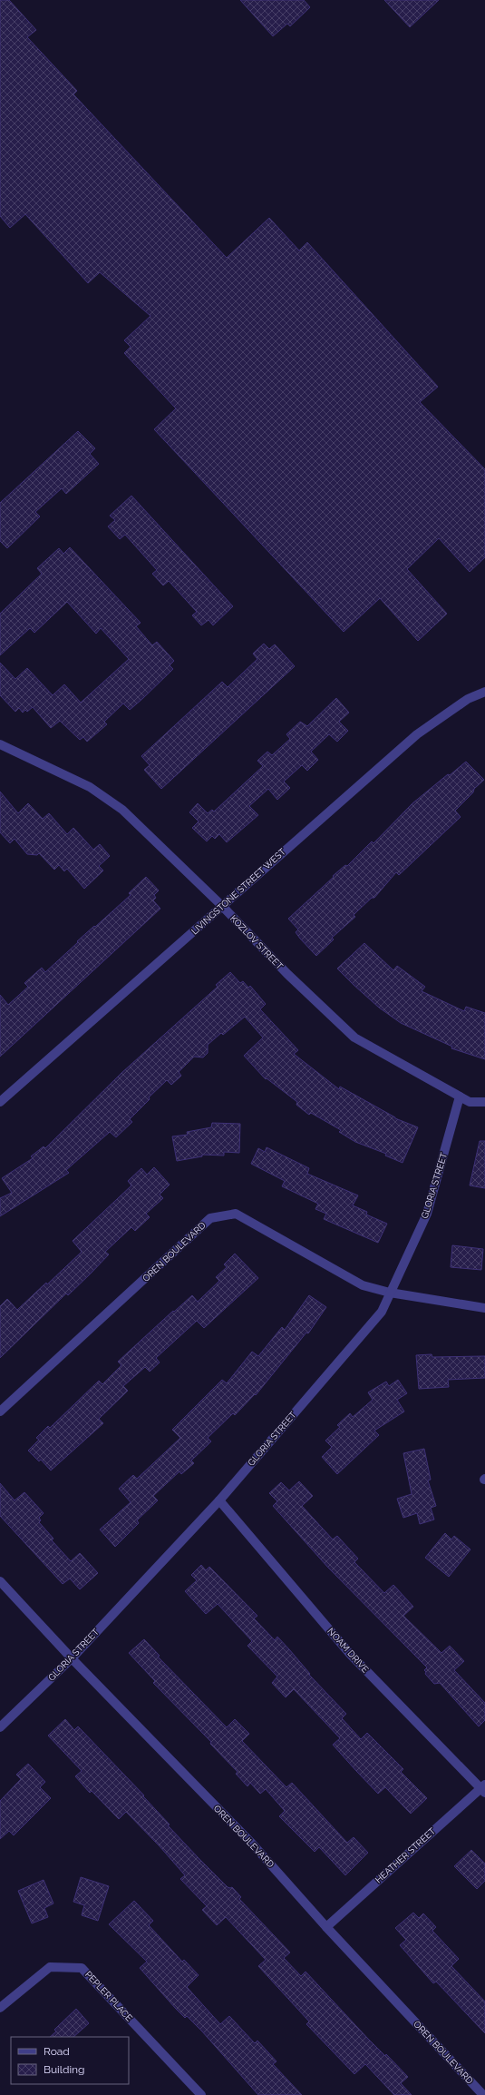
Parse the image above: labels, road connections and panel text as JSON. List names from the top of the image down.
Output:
{
  "streets": {
    "street": [
      "LIVINGSTONE STREET WEST",
      "KOZLOV STREET",
      "GLORIA STREET",
      "OREN BOULEVARD",
      "NOAM DRIVE",
      "HEATHER STREET",
      "PEPLER PLACE"
    ]
  },
  "crossings": [
    ["LIVINGSTONE STREET WEST", "KOZLOV STREET"],
    ["KOZLOV STREET", "GLORIA STREET"],
    ["GLORIA STREET", "OREN BOULEVARD"],
    ["GLORIA STREET", "NOAM DRIVE"],
    ["OREN BOULEVARD", "HEATHER STREET"],
    ["NOAM DRIVE", "HEATHER STREET"]
  ],
  "legend": ["Road", "Building"]
}
